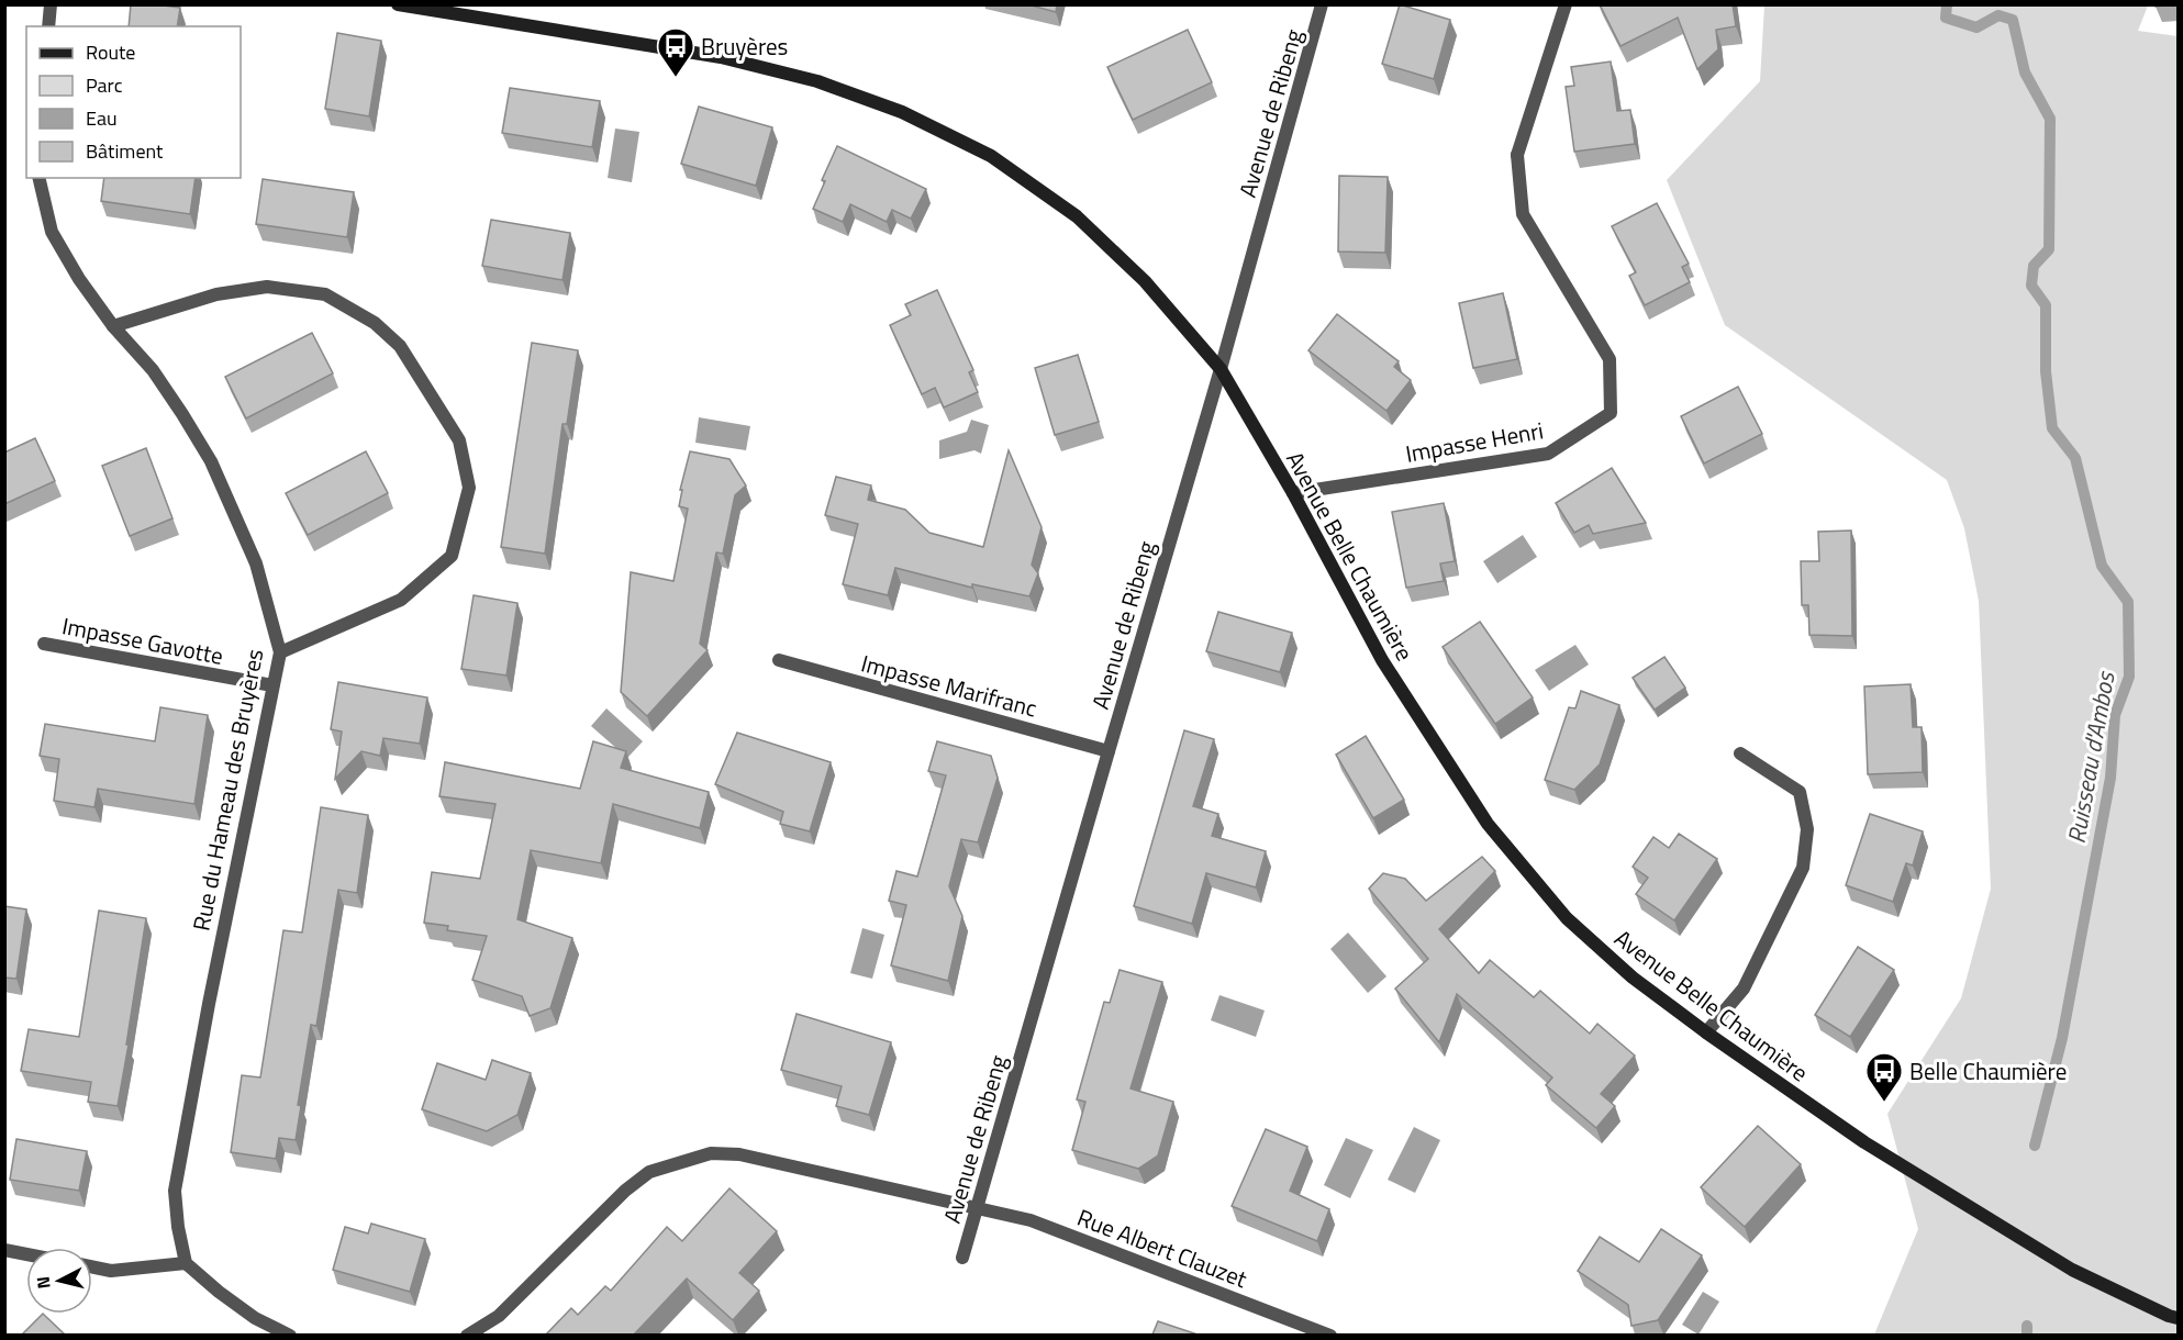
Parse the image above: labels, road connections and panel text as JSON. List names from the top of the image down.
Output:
{
  "streets": {
    "street": [
      "Avenue de Ribeng",
      "Impasse Henri",
      "Avenue Belle Chaumière",
      "Impasse Gavotte",
      "Impasse Marifranc",
      "Rue du Hameau des Bruyères",
      "Rue Albert Clauzet"
    ]
  },
  "crossings": [
    ["Avenue de Ribeng", "Avenue Belle Chaumière"],
    ["Avenue de Ribeng", "Impasse Marifranc"],
    ["Avenue de Ribeng", "Rue Albert Clauzet"],
    ["Impasse Henri", "Avenue Belle Chaumière"],
    ["Impasse Gavotte", "Rue du Hameau des Bruyères"]
  ],
  "water": ["Ruisseau d'Ambos"],
  "places": {
    "bus stop": ["Bruyères", "Belle Chaumière"]
  },
  "legend": [
    "Route",
    "Parc",
    "Eau",
    "Bâtiment"
  ],
  "north": "left"
}
